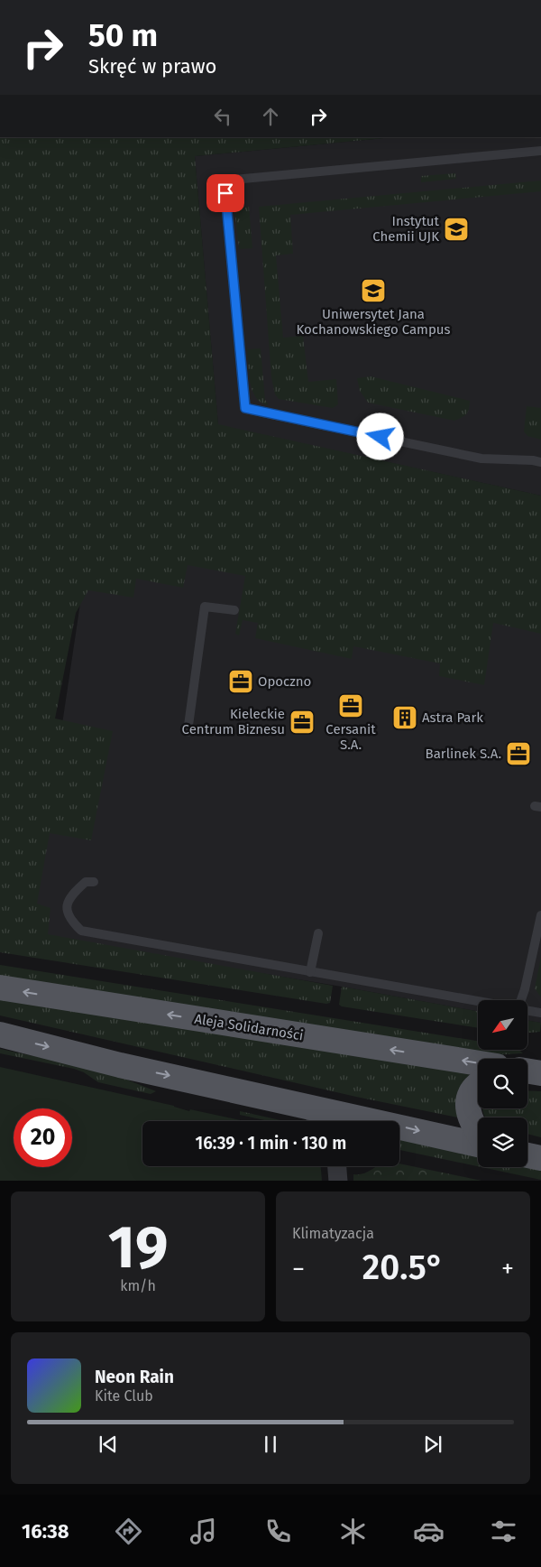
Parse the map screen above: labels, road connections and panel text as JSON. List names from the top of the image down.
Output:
{
  "streets": {
    "main road": ["Aleja Solidarności"]
  },
  "places": {
    "school or university": ["Instytut Chemii UJK", "Uniwersytet Jana Kochanowskiego Campus"],
    "office": [
      "Opoczno",
      "Cersanit S.A.",
      "Kieleckie Centrum Biznesu",
      "Barlinek S.A."
    ],
    "building": ["Astra Park"]
  },
  "north": "bottom left",
  "page": {
    "turn": ["50 m", "Skręć w prawo"],
    "limit": "20",
    "trip": "16:39 · 1 min · 130 m",
    "tile": [
      ["19", "km/h"],
      "Klimatyzacja"
    ],
    "heat": ["−", "20.5°", "+"],
    "song": ["Neon Rain", "Kite Club"],
    "tabs": "16:38"
  }
}
